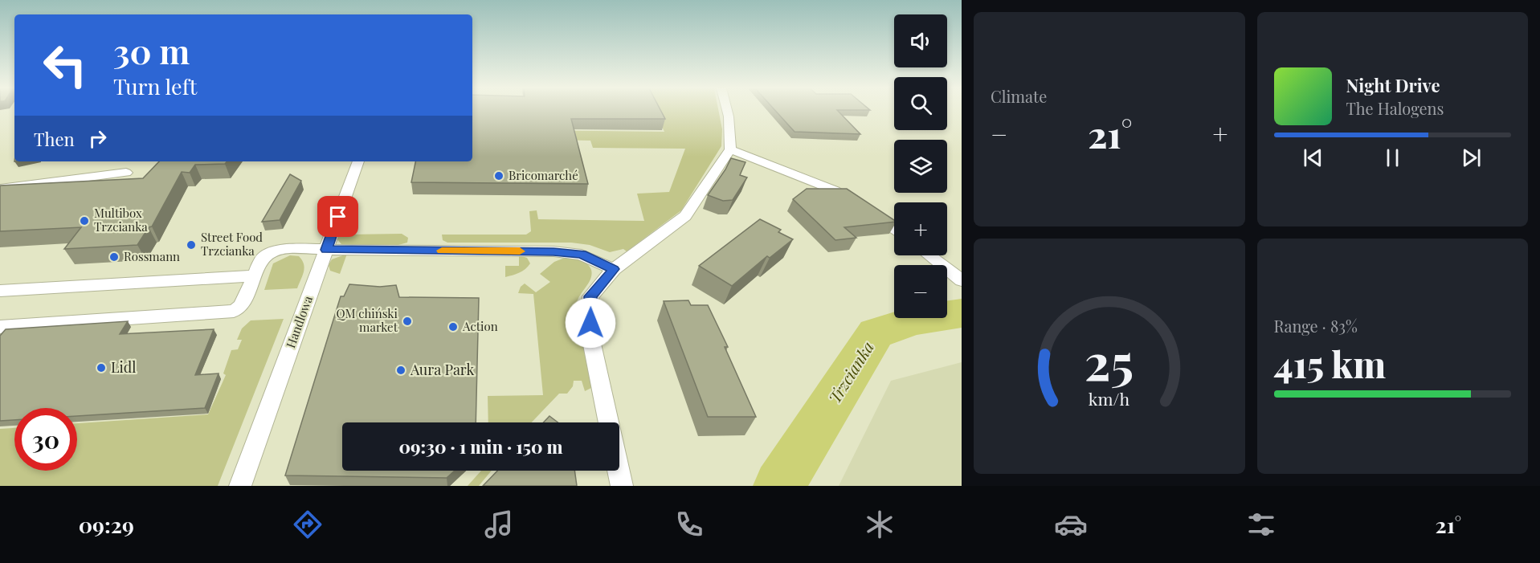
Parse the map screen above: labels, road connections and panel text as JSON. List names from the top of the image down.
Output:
{
  "streets": {
    "street": ["Handlowa"]
  },
  "water": ["Trzcianka"],
  "places": [
    "Bricomarché",
    "Multibox Trzcianka",
    "Street Food Trzcianka",
    "Rossmann",
    "QM chiński market",
    "Action",
    "Lidl",
    "Aura Park"
  ],
  "page": {
    "tile": [
      "Climate",
      ["Range · 83%", "415 km"]
    ],
    "map_buttons": ["+", "−"],
    "turn": ["30 m", "Turn left"],
    "song": ["Night Drive", "The Halogens"],
    "heat": ["−", "21°", "+"],
    "then": "Then",
    "limit": "30",
    "trip": "09:30 · 1 min · 150 m",
    "tabs": ["09:29", "21°"],
    "gauge": ["25", "km/h"]
  }
}
